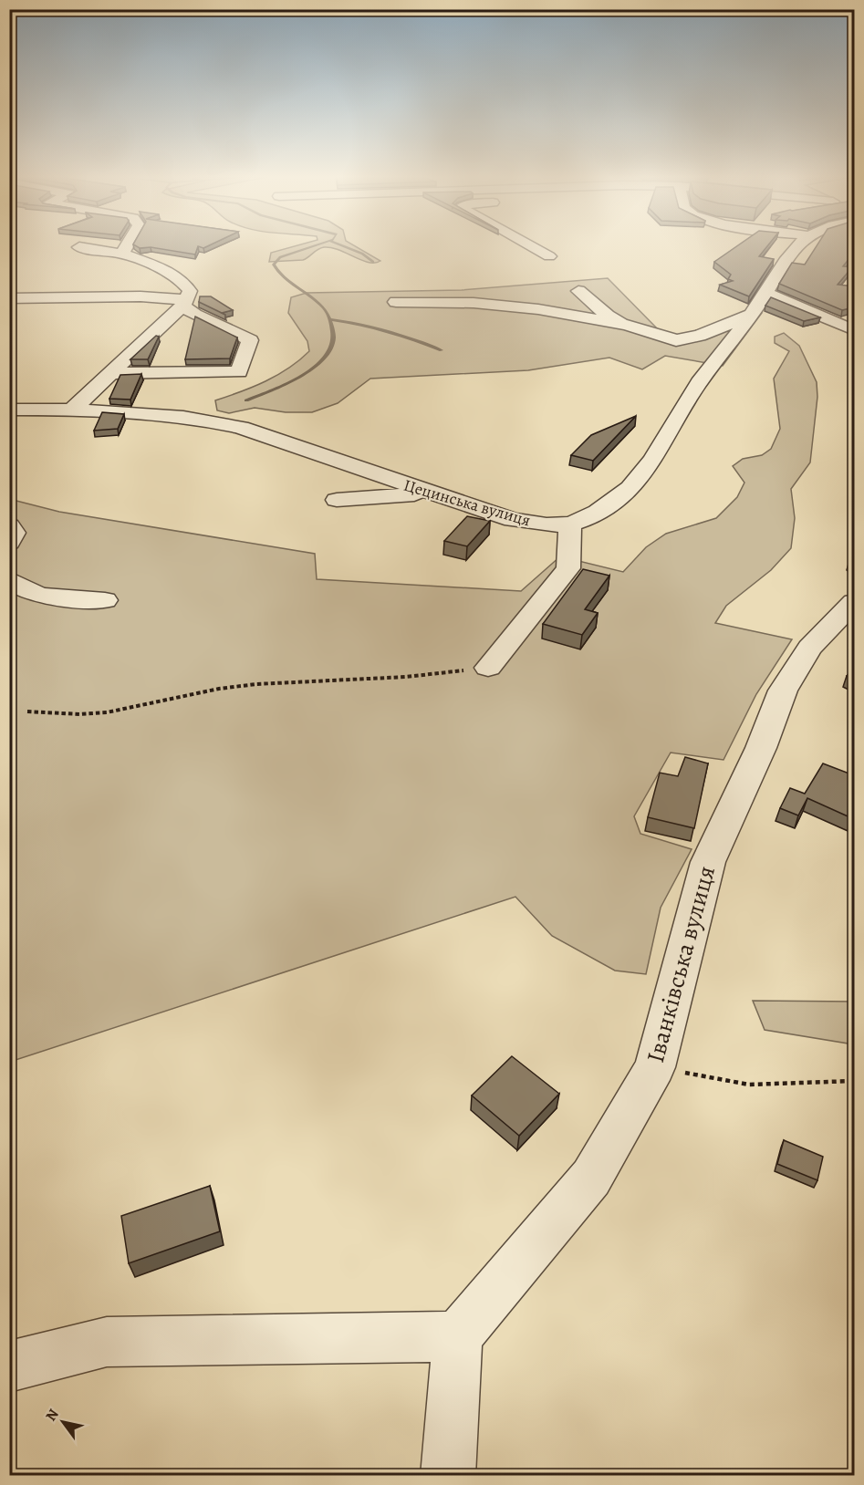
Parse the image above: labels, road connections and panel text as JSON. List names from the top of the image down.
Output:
{
  "streets": {
    "street": ["Цецинська вулиця", "Іванківська вулиця"]
  },
  "north": "top left"
}
